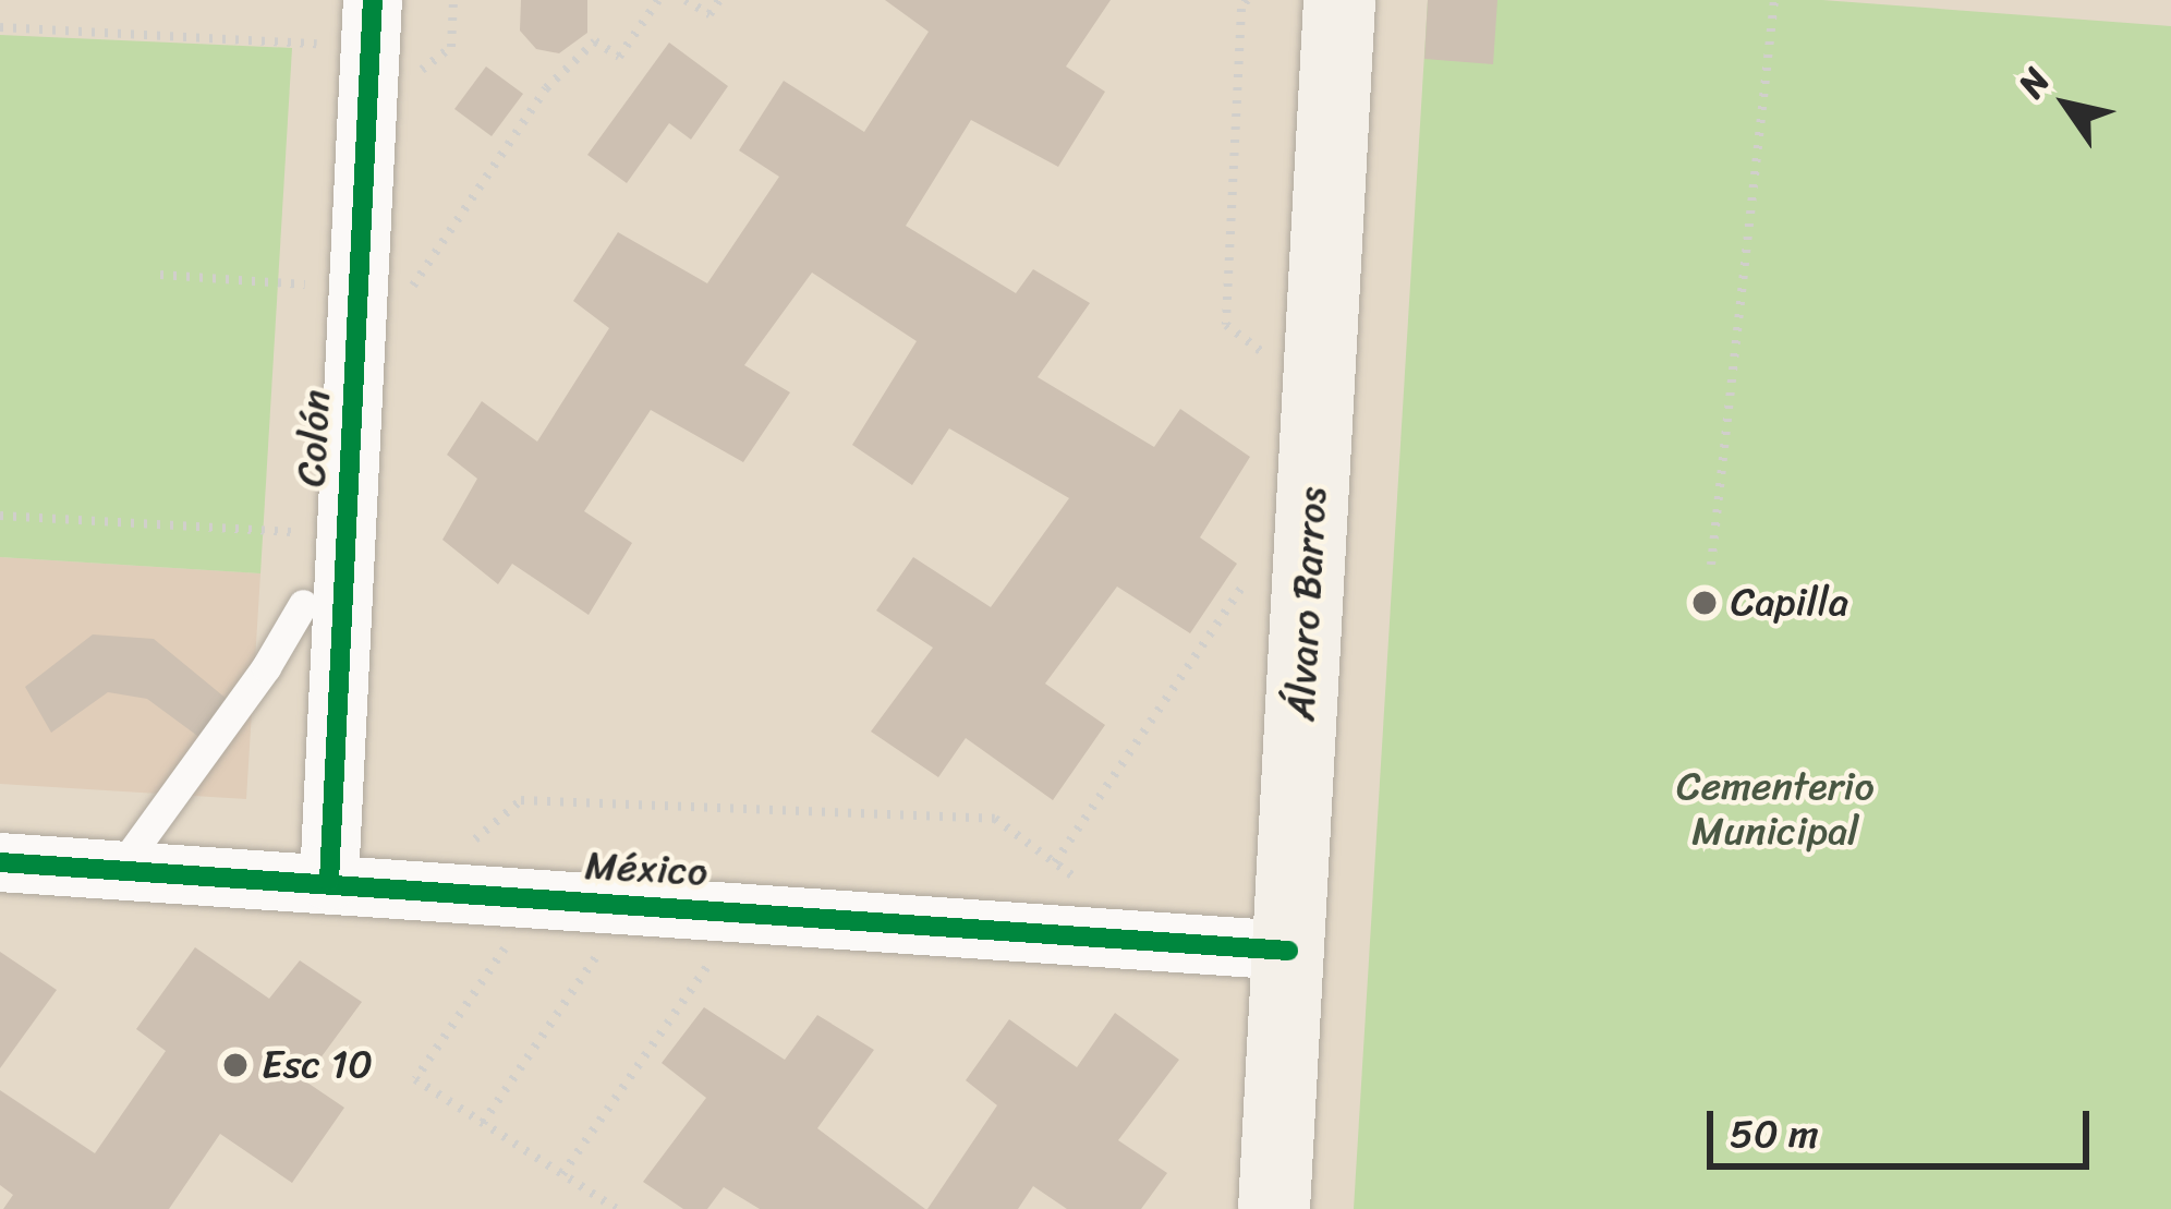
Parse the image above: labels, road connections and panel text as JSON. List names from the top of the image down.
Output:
{
  "streets": {
    "main road": ["Álvaro Barros"],
    "street": ["Colón", "México"]
  },
  "crossings": [
    ["Colón", "México"],
    ["Álvaro Barros", "México"]
  ],
  "parks": ["Cementerio Municipal"],
  "places": ["Capilla", "Esc 10"],
  "scale_bar": "50 m",
  "north": "top left"
}
